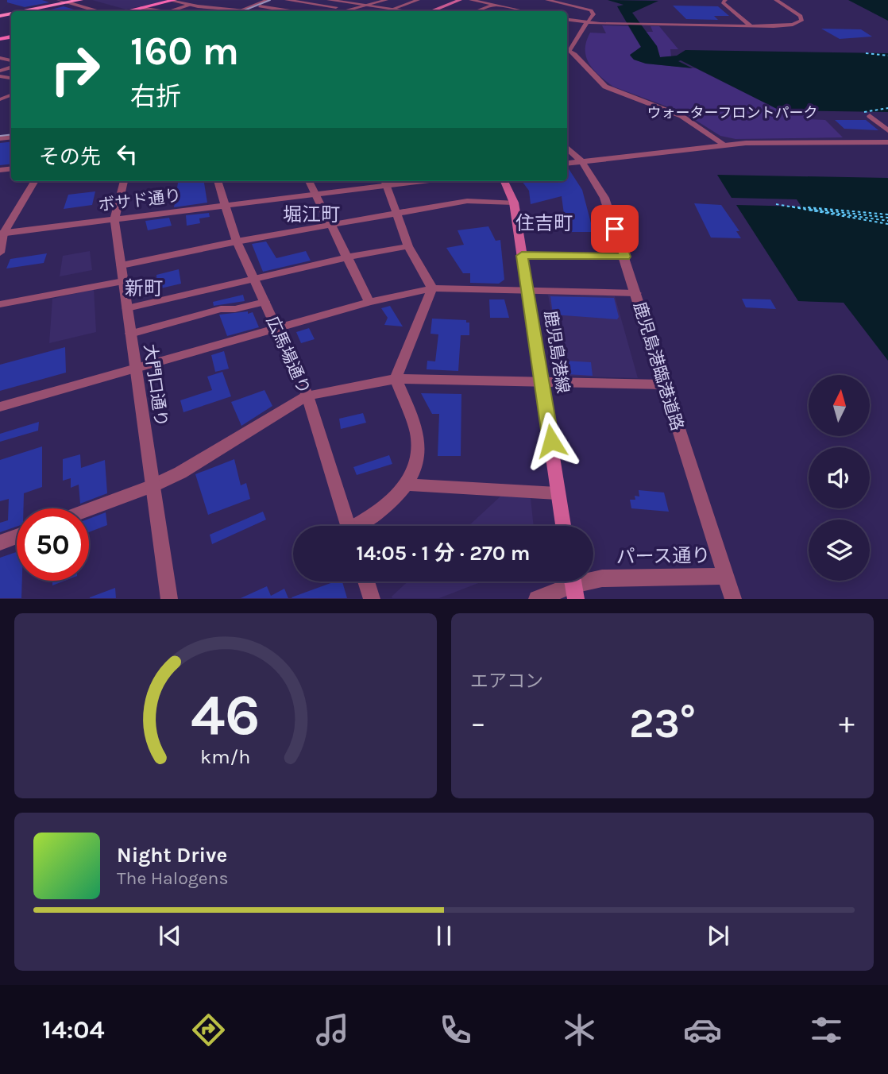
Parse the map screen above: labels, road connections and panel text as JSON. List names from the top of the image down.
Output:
{
  "streets": {
    "main road": ["鹿児島港線"],
    "street": [
      "ボサド通り",
      "広馬場通り",
      "鹿児島港臨港道路",
      "大門口通り",
      "パース通り"
    ]
  },
  "crossings": [
    ["ボサド通り", "広馬場通り"],
    ["ボサド通り", "大門口通り"],
    ["鹿児島港臨港道路", "パース通り"]
  ],
  "districts": ["堀江町", "住吉町", "新町"],
  "parks": ["ウォーターフロントパーク"],
  "north": "top",
  "page": {
    "turn": ["160 m", "右折"],
    "then": "その先",
    "limit": "50",
    "trip": "14:05 · 1 分 · 270 m",
    "tile": "エアコン",
    "heat": ["−", "23°", "+"],
    "song": ["Night Drive", "The Halogens"],
    "tabs": "14:04",
    "gauge": ["46", "km/h"]
  }
}
